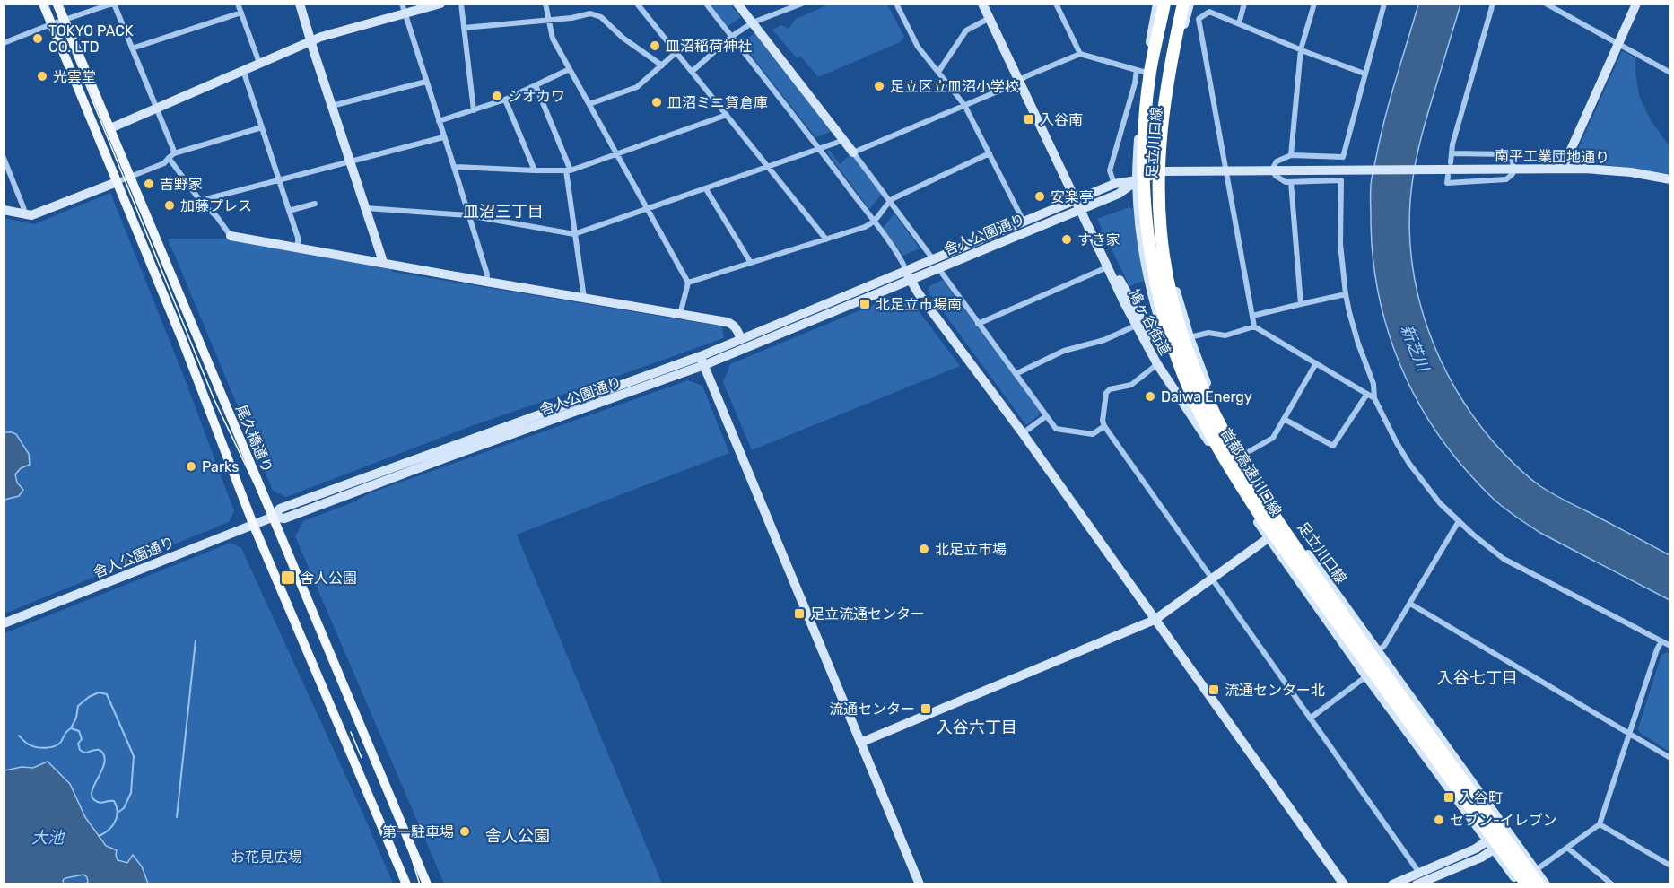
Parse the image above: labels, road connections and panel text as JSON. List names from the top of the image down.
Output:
{
  "streets": {
    "highway": ["首都高速川口線"],
    "main road": ["尾久橋通り"],
    "street": [
      "足立川口線",
      "南平工業団地通り",
      "舎人公園通り",
      "鳩ヶ谷街道"
    ]
  },
  "crossings": [
    ["足立川口線", "舎人公園通り"],
    ["足立川口線", "鳩ヶ谷街道"],
    ["舎人公園通り", "鳩ヶ谷街道"],
    ["舎人公園通り", "尾久橋通り"]
  ],
  "districts": [
    "皿沼三丁目",
    "入谷七丁目",
    "入谷六丁目",
    "舎人公園"
  ],
  "water": ["新芝川", "大池"],
  "parks": ["お花見広場"],
  "places": {
    "other": [
      "TOKYO PACK CO. LTD",
      "皿沼稲荷神社",
      "光雲堂",
      "足立区立皿沼小学校",
      "シオカワ",
      "皿沼ミニ貸倉庫",
      "吉野家",
      "安楽亭",
      "加藤プレス",
      "すき家",
      "Daiwa Energy",
      "Parks",
      "北足立市場",
      "セブン-イレブン",
      "第一駐車場"
    ],
    "transit": [
      "入谷南",
      "北足立市場南",
      "舎人公園",
      "足立流通センター",
      "流通センター北",
      "流通センター",
      "入谷町"
    ]
  }
}
